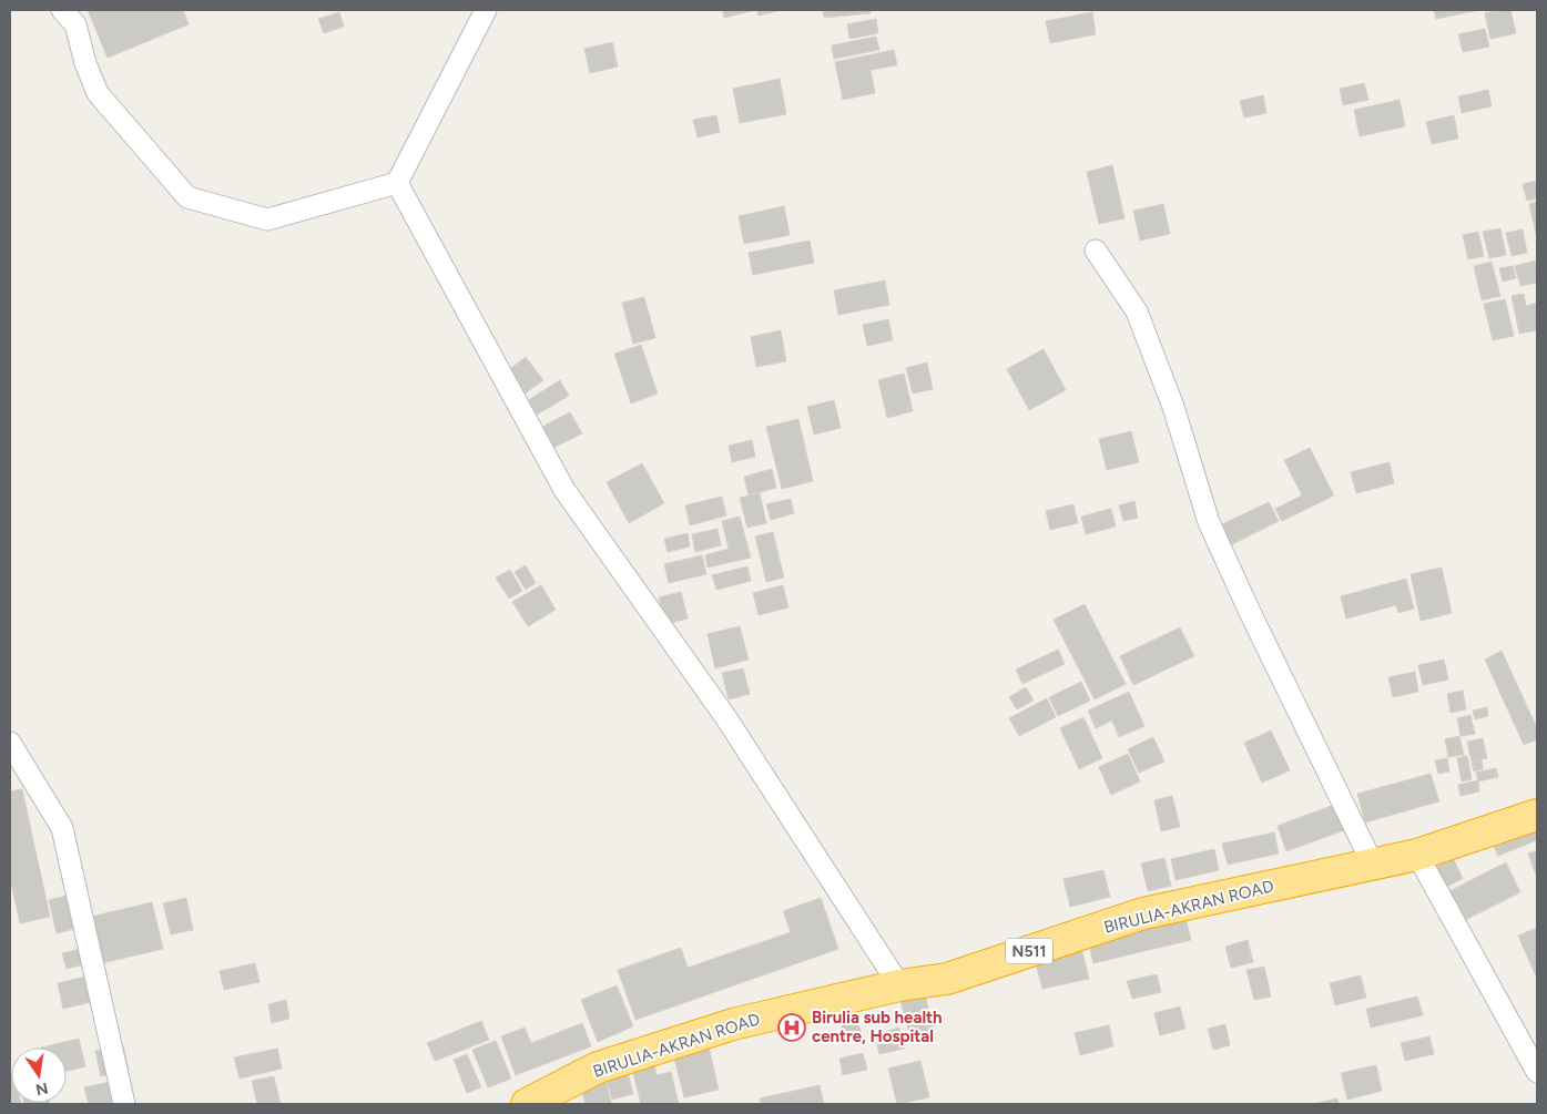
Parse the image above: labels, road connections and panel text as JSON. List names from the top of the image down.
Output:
{
  "streets": {
    "highway": ["BIRULIA-AKRAN ROAD", "N511"]
  },
  "places": {
    "hospital": ["Birulia sub health centre, Hospital"]
  },
  "north": "bottom"
}
